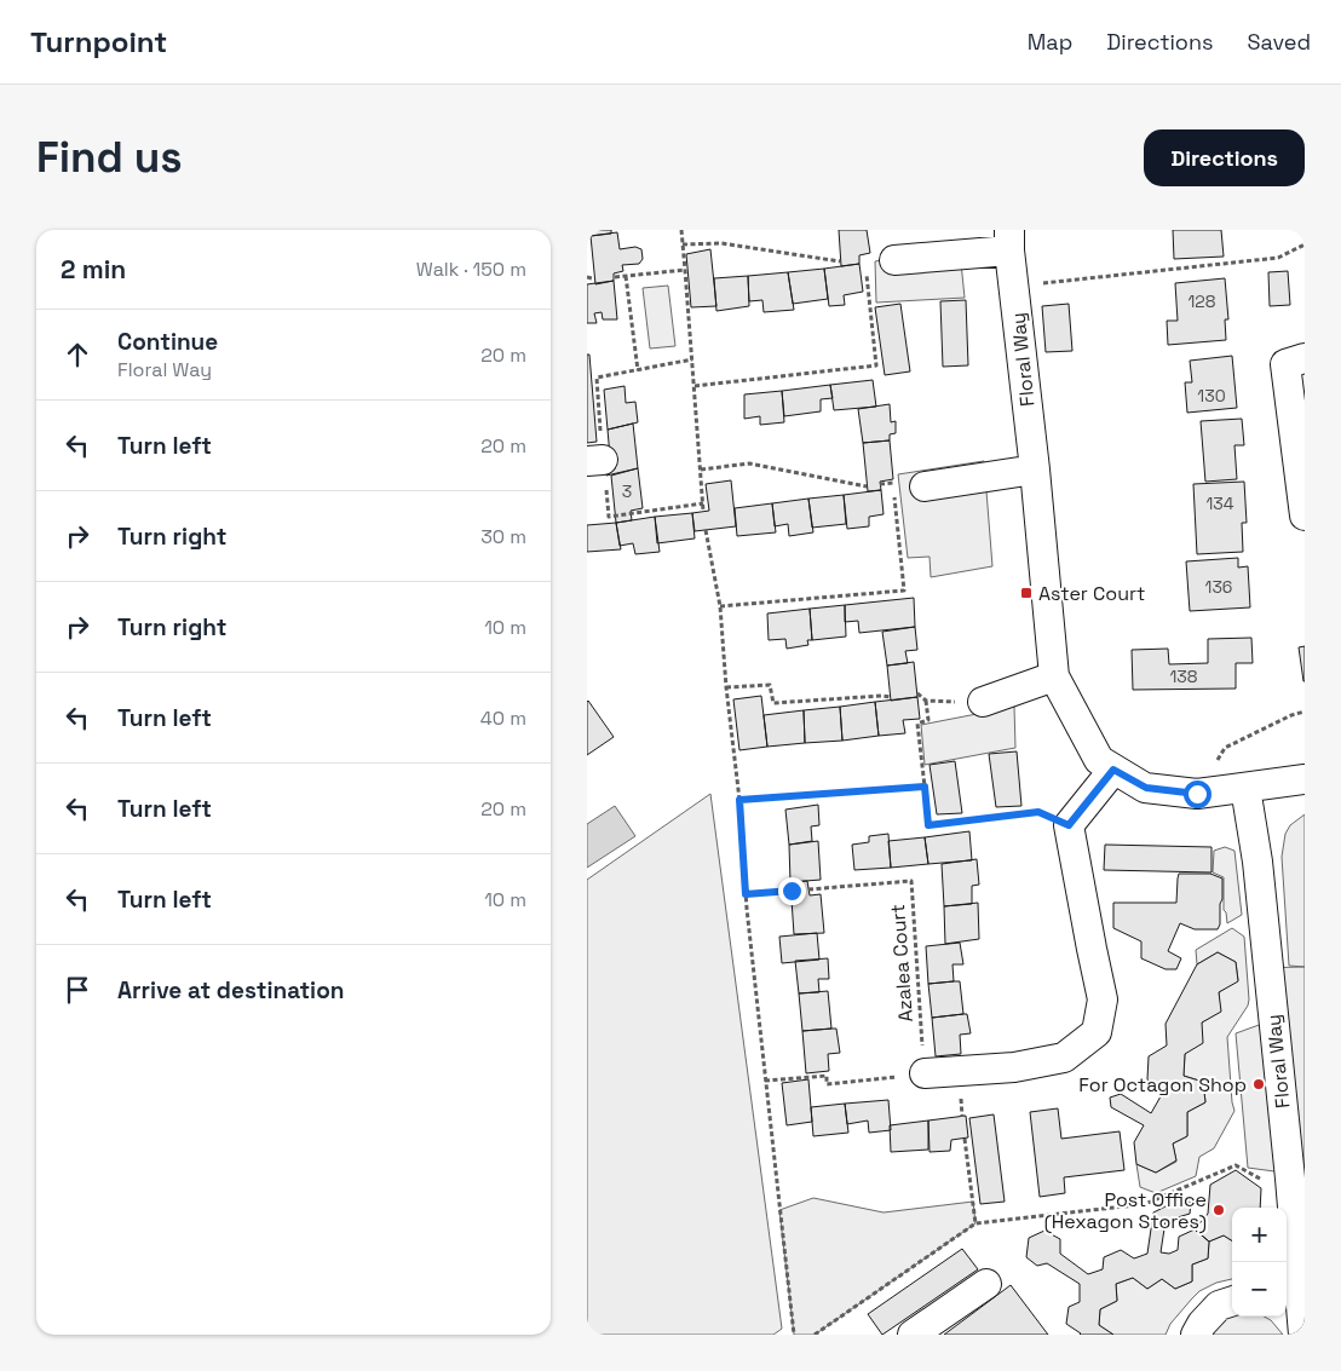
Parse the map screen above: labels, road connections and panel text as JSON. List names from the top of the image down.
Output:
{
  "streets": {
    "street": ["Floral Way"],
    "path": ["Azalea Court"]
  },
  "places": {
    "transit": ["Aster Court"],
    "other": ["For Octagon Shop", "Post Office (Hexagon Stores)"]
  },
  "house_numbers": [
    "128",
    "130",
    "3",
    "134",
    "136",
    "138"
  ],
  "page": {
    "header": "Turnpoint",
    "nav": ["Map", "Directions", "Saved"],
    "buttons": "Directions",
    "title": "Find us",
    "heading": ["2 min", "Walk · 150 m"],
    "list": [
      ["Continue", "Floral Way", "20 m"],
      ["Turn left", "20 m"],
      ["Turn right", "30 m"],
      ["Turn right", "10 m"],
      ["Turn left", "40 m"],
      ["Turn left", "20 m"],
      ["Turn left", "10 m"],
      "Arrive at destination"
    ],
    "map_buttons": ["+", "−"]
  }
}
